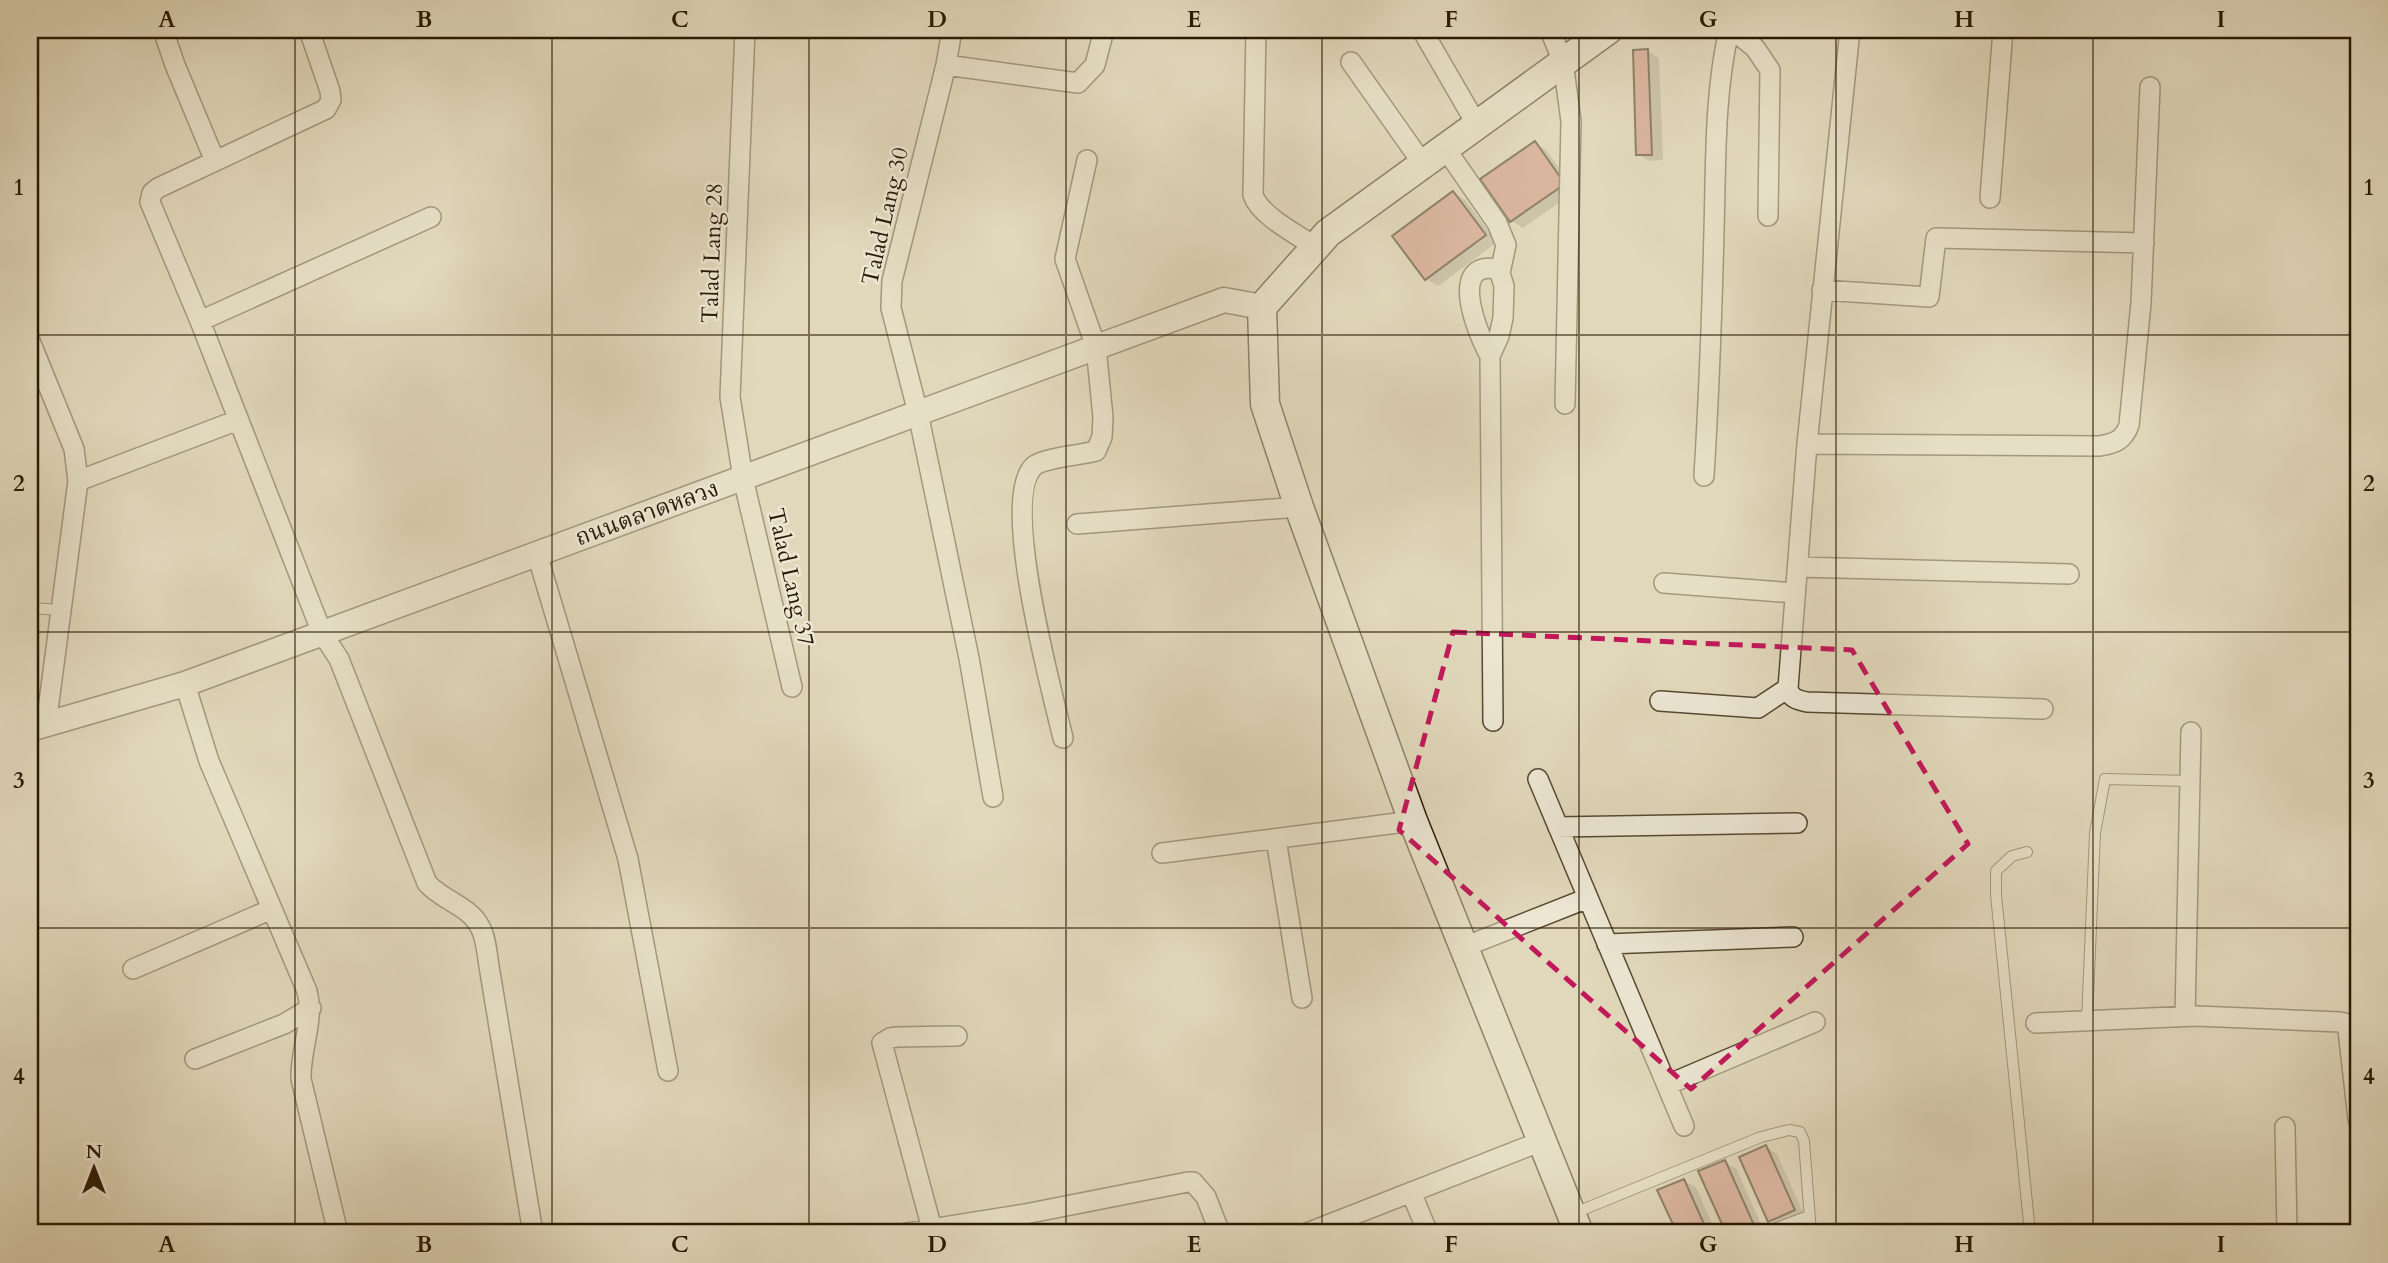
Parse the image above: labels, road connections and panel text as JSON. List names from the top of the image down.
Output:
{
  "streets": {
    "street": [
      "Talad Lang 30",
      "Talad Lang 28",
      "ถนนตลาดหลวง",
      "Talad Lang 37"
    ]
  },
  "crossings": [
    ["Talad Lang 30", "ถนนตลาดหลวง"],
    ["Talad Lang 28", "ถนนตลาดหลวง"],
    ["Talad Lang 28", "Talad Lang 37"],
    ["ถนนตลาดหลวง", "Talad Lang 37"]
  ],
  "north": "top",
  "grid": {
    "columns": [
      "A",
      "B",
      "C",
      "D",
      "E",
      "F",
      "G",
      "H",
      "I"
    ],
    "rows": [
      "1",
      "2",
      "3",
      "4"
    ]
  }
}
